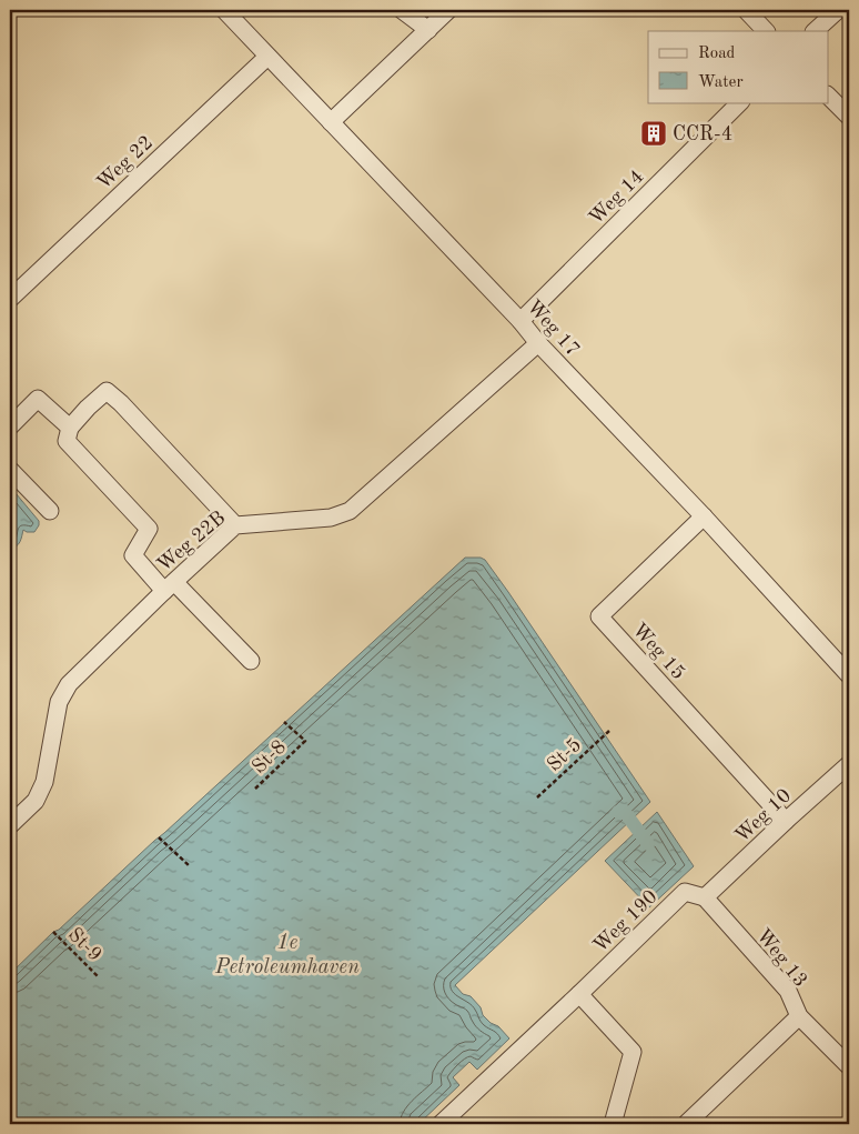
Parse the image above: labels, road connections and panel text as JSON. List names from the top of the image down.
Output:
{
  "streets": {
    "lane": [
      "Weg 22",
      "Weg 14",
      "Weg 17",
      "Weg 22B",
      "Weg 15",
      "Weg 10",
      "Weg 190",
      "Weg 13"
    ],
    "path": ["St-5", "St-8", "St-9"]
  },
  "crossings": [
    ["Weg 22", "Weg 17"],
    ["Weg 14", "Weg 17"],
    ["Weg 17", "Weg 22B"],
    ["Weg 17", "Weg 15"],
    ["Weg 15", "Weg 10"],
    ["Weg 10", "Weg 190"],
    ["Weg 10", "Weg 13"],
    ["Weg 190", "Weg 13"]
  ],
  "water": ["1e Petroleumhaven"],
  "places": {
    "building": ["CCR-4"]
  },
  "legend": ["Road", "Water"]
}
